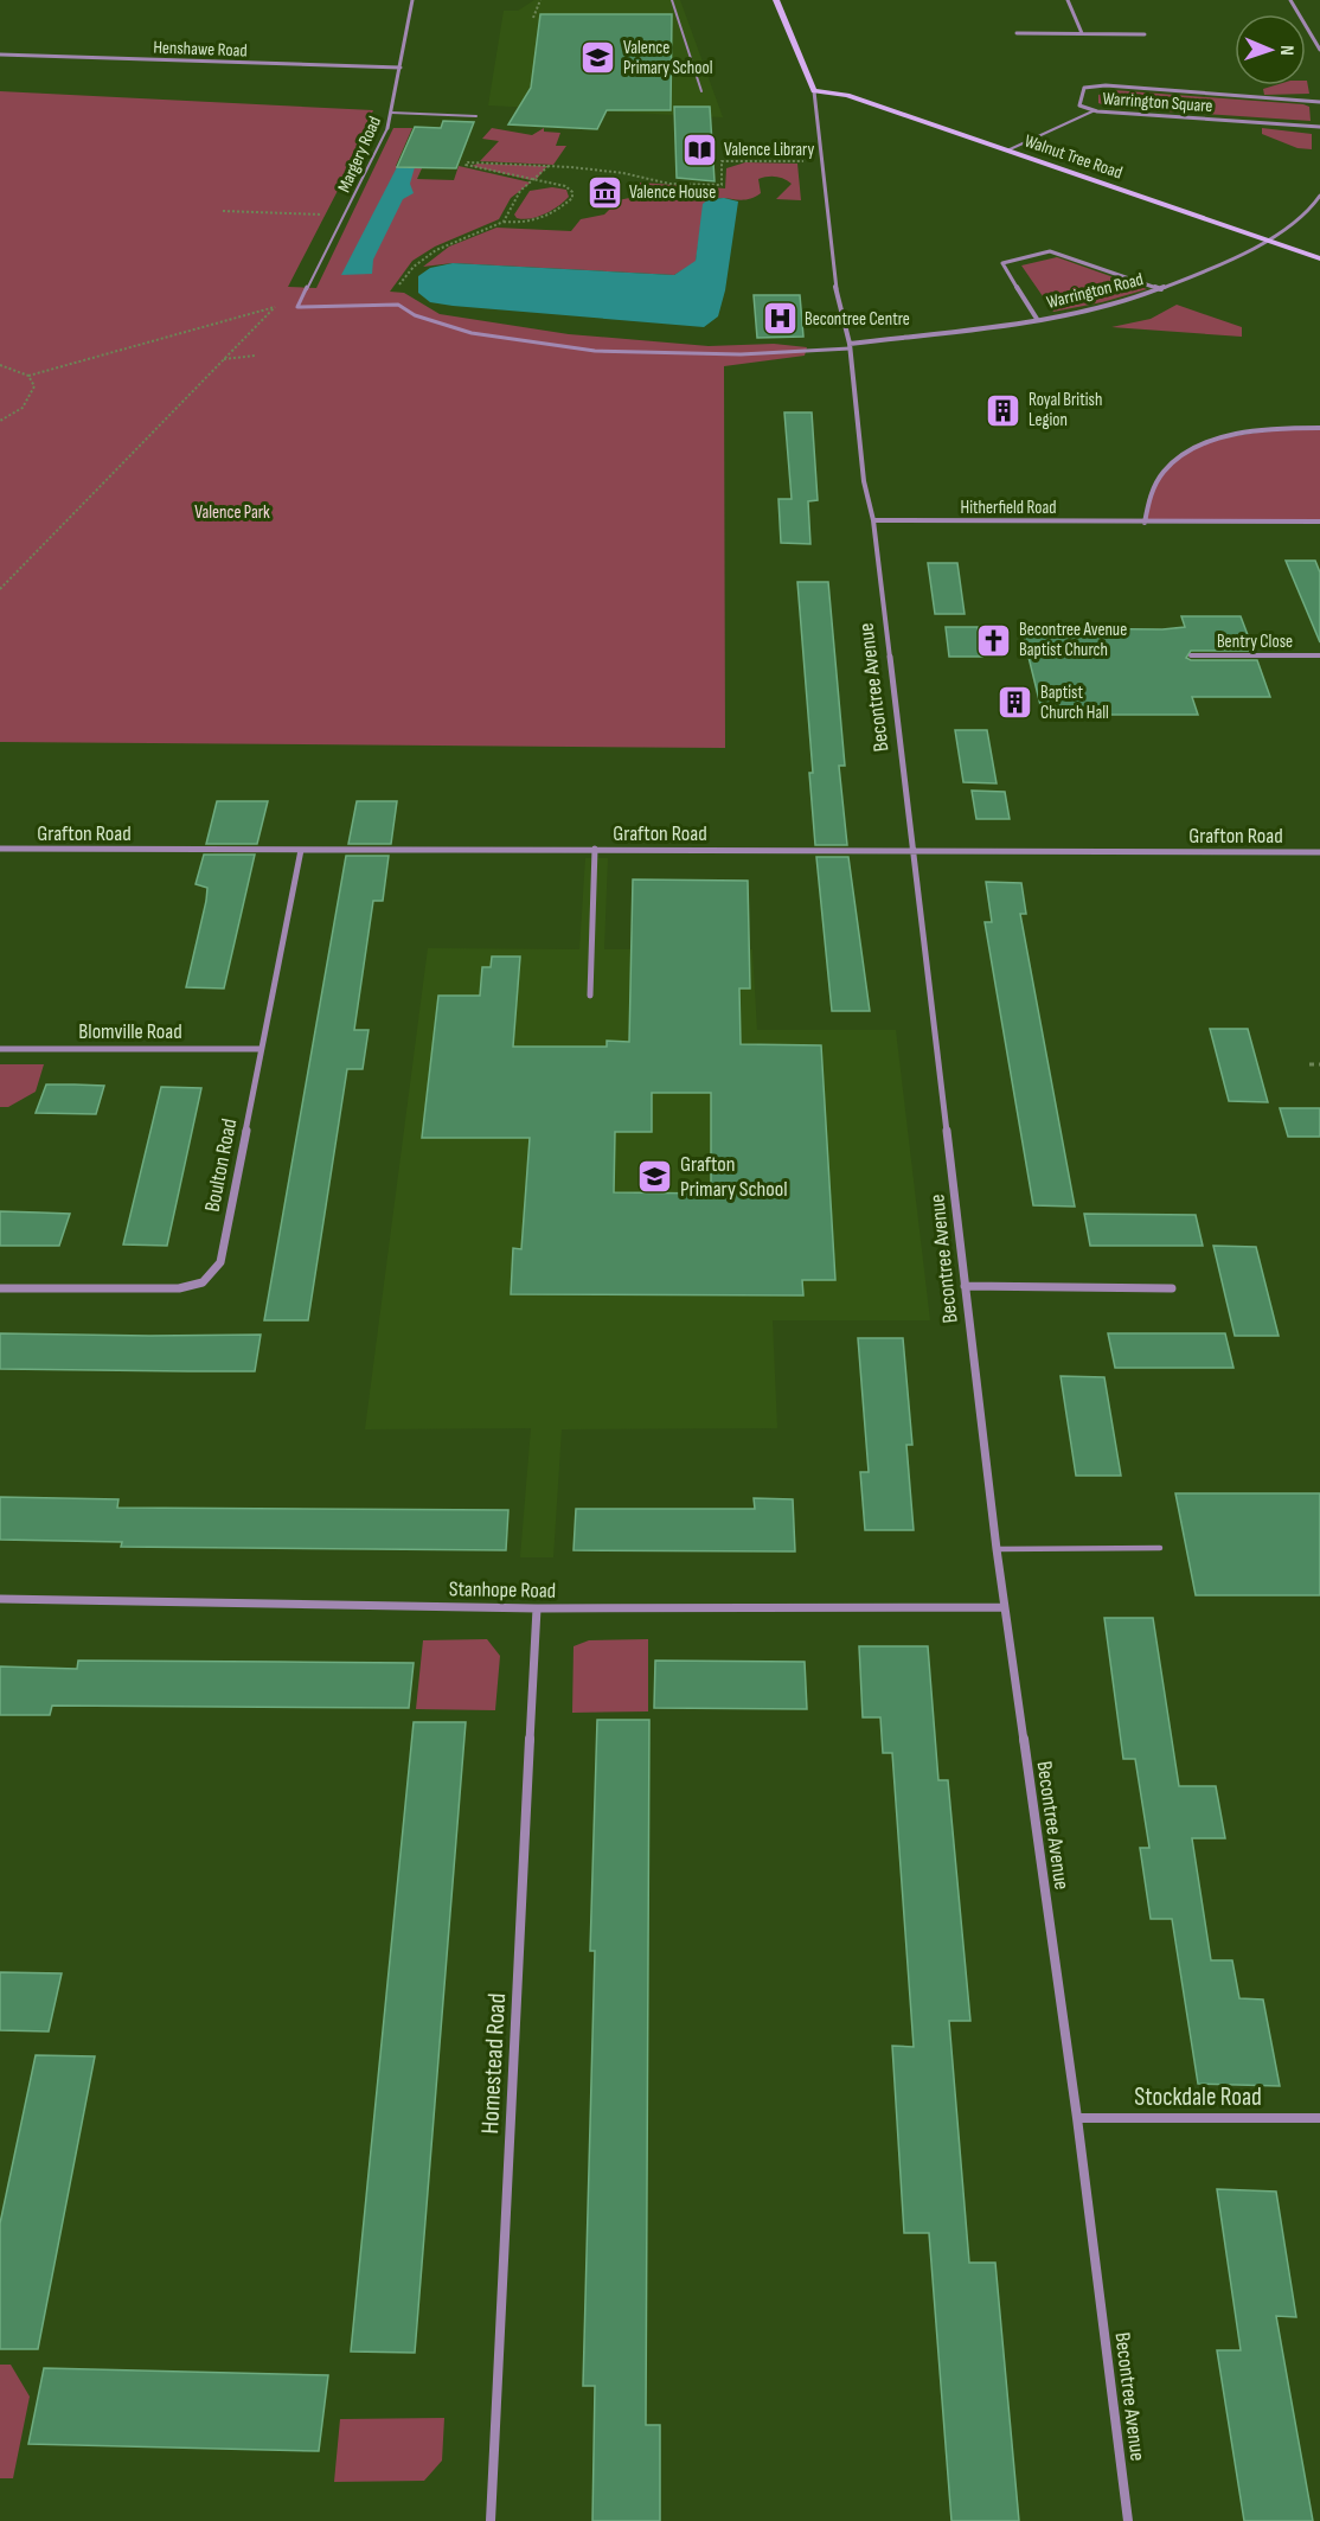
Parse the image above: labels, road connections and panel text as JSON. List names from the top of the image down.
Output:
{
  "streets": {
    "street": [
      "Henshawe Road",
      "Warrington Square",
      "Margery Road",
      "Walnut Tree Road",
      "Warrington Road",
      "Hitherfield Road",
      "Bentry Close",
      "Becontree Avenue",
      "Grafton Road",
      "Blomville Road",
      "Boulton Road",
      "Stanhope Road",
      "Homestead Road",
      "Stockdale Road"
    ]
  },
  "crossings": [
    ["Henshawe Road", "Margery Road"],
    ["Walnut Tree Road", "Warrington Road"],
    ["Walnut Tree Road", "Becontree Avenue"],
    ["Warrington Road", "Becontree Avenue"],
    ["Hitherfield Road", "Becontree Avenue"],
    ["Becontree Avenue", "Grafton Road"],
    ["Becontree Avenue", "Stanhope Road"],
    ["Becontree Avenue", "Stockdale Road"],
    ["Grafton Road", "Boulton Road"],
    ["Blomville Road", "Boulton Road"],
    ["Stanhope Road", "Homestead Road"]
  ],
  "parks": ["Valence Park"],
  "places": {
    "school or university": ["Valence Primary School", "Grafton Primary School"],
    "library": ["Valence Library"],
    "museum": ["Valence House"],
    "hospital": ["Becontree Centre"],
    "building": ["Royal British Legion", "Baptist Church Hall"],
    "church": ["Becontree Avenue Baptist Church"]
  },
  "north": "right"
}
